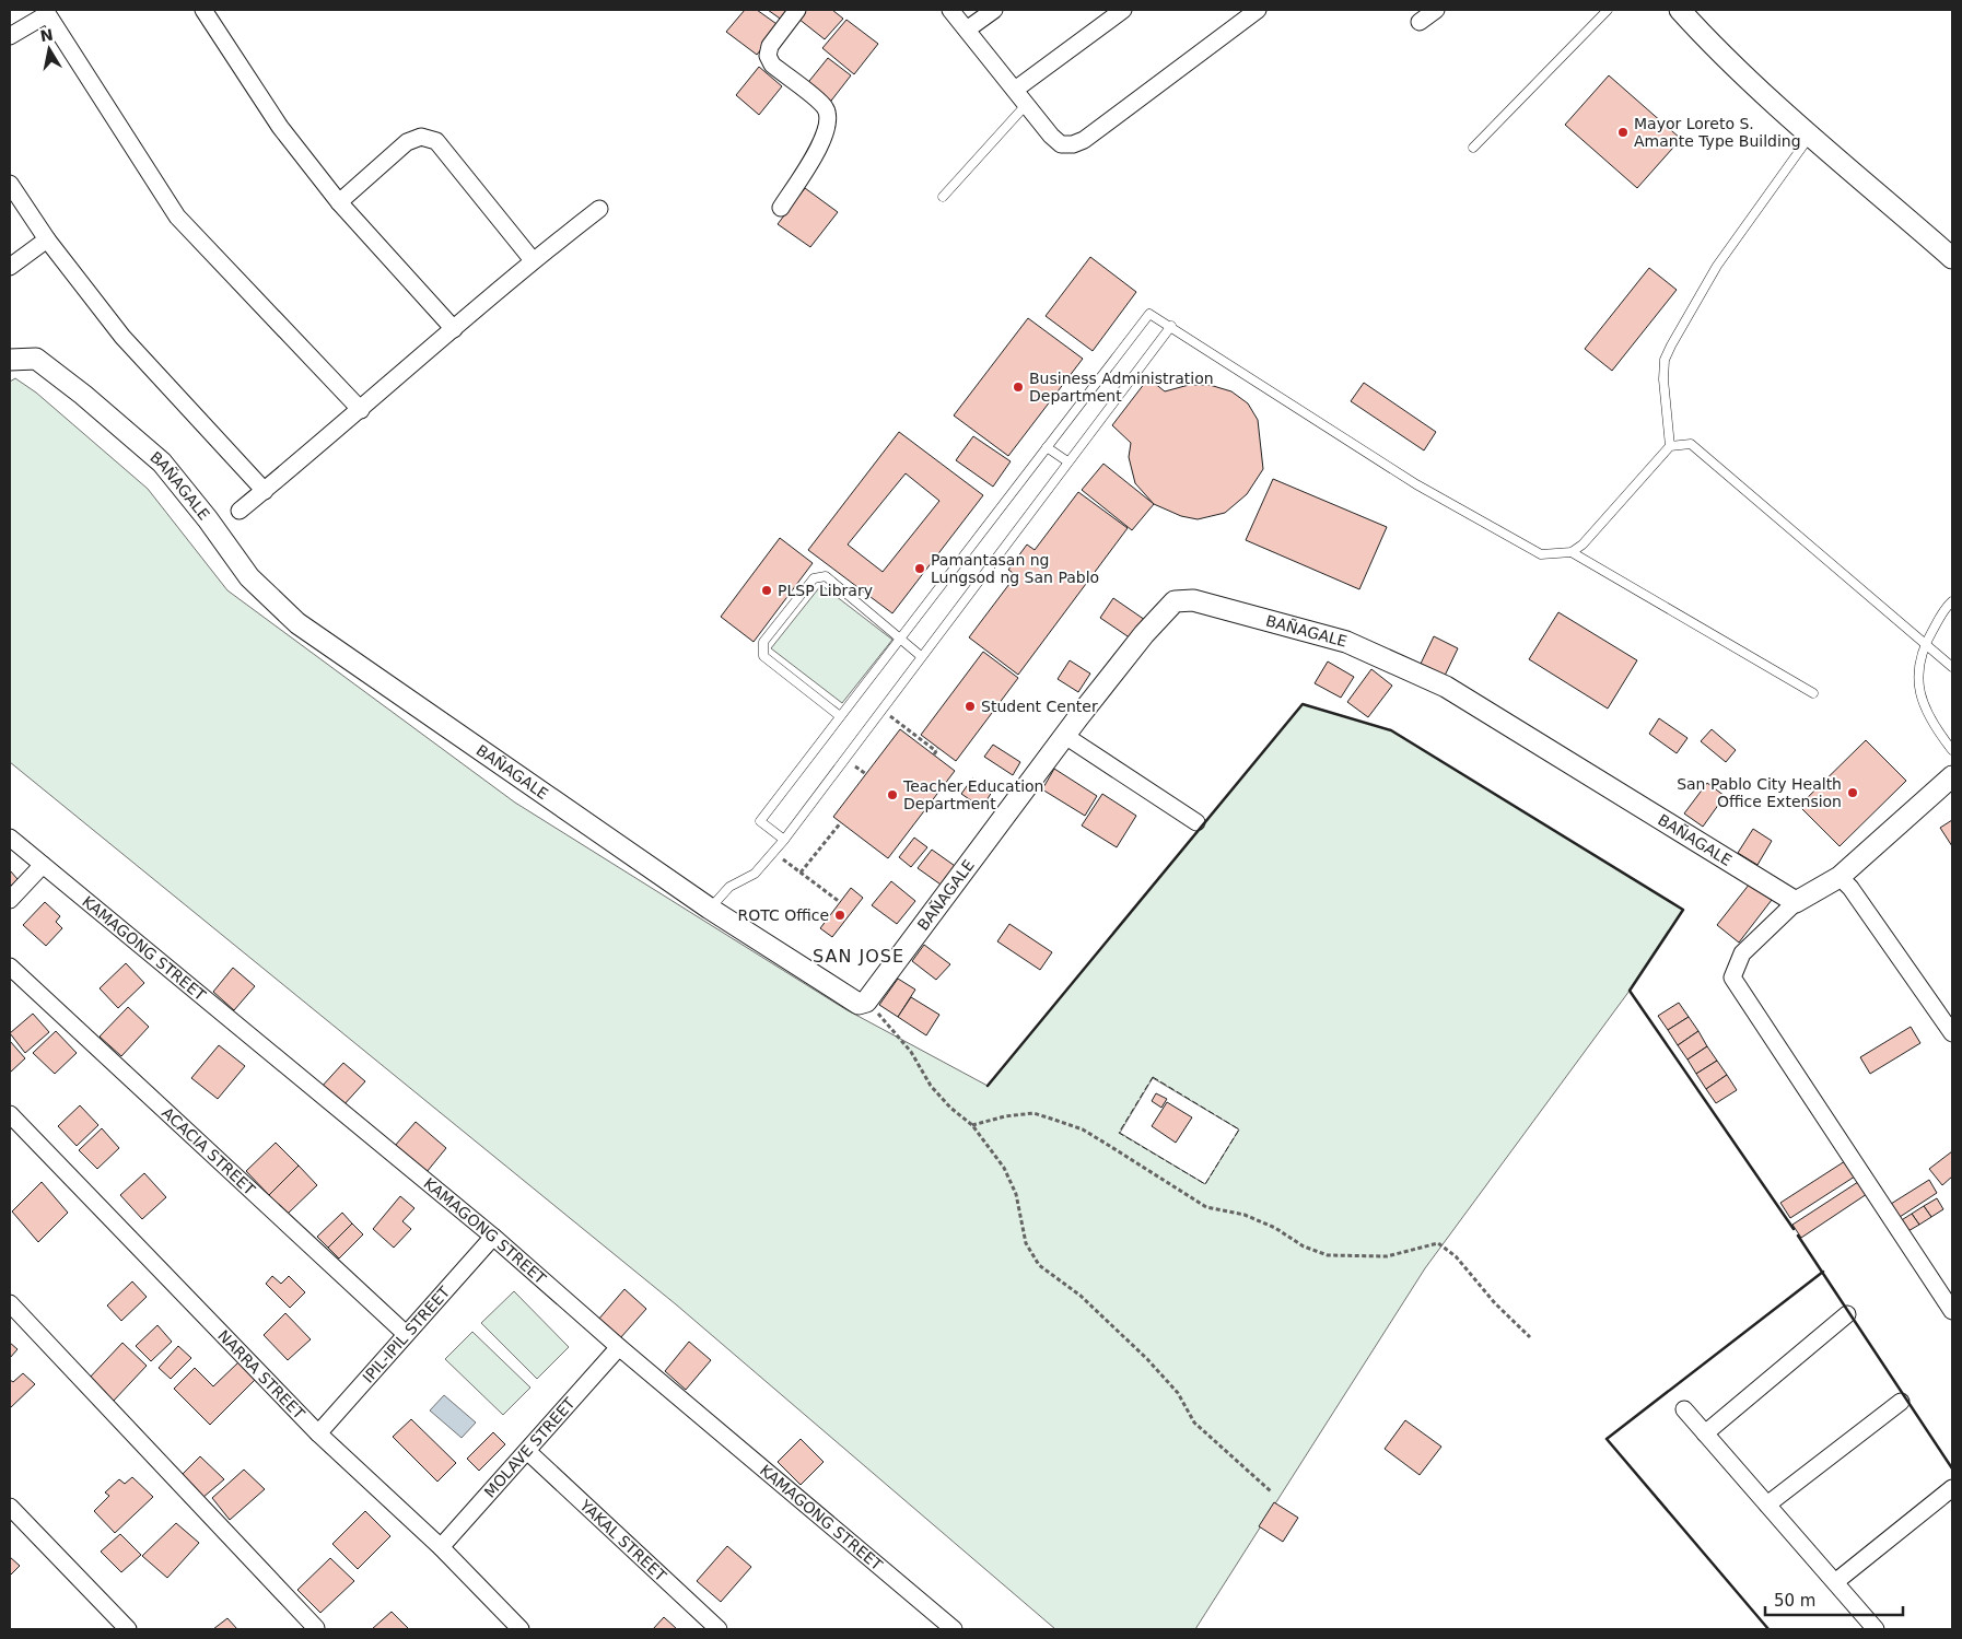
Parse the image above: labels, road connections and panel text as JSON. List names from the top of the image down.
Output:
{
  "streets": {
    "street": [
      "BAÑAGALE",
      "KAMAGONG STREET",
      "ACACIA STREET",
      "IPIL-IPIL STREET",
      "NARRA STREET",
      "MOLAVE STREET",
      "YAKAL STREET"
    ]
  },
  "crossings": [
    ["KAMAGONG STREET", "IPIL-IPIL STREET"],
    ["KAMAGONG STREET", "MOLAVE STREET"],
    ["ACACIA STREET", "IPIL-IPIL STREET"],
    ["IPIL-IPIL STREET", "NARRA STREET"],
    ["NARRA STREET", "MOLAVE STREET"],
    ["MOLAVE STREET", "YAKAL STREET"]
  ],
  "districts": ["SAN JOSE"],
  "places": [
    "Mayor Loreto S. Amante Type Building",
    "Business Administration Department",
    "Pamantasan ng Lungsod ng San Pablo",
    "PLSP Library",
    "Student Center",
    "San Pablo City Health Office Extension",
    "Teacher Education Department",
    "ROTC Office"
  ],
  "scale_bar": "50 m",
  "north": "top"
}
